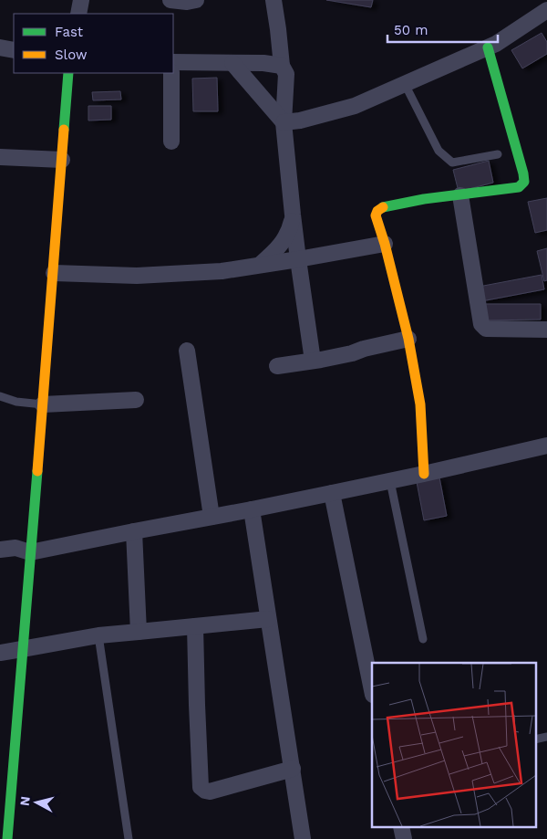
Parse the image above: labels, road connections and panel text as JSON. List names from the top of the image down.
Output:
{
  "legend": ["Fast", "Slow"],
  "scale_bar": "50 m",
  "north": "left"
}
